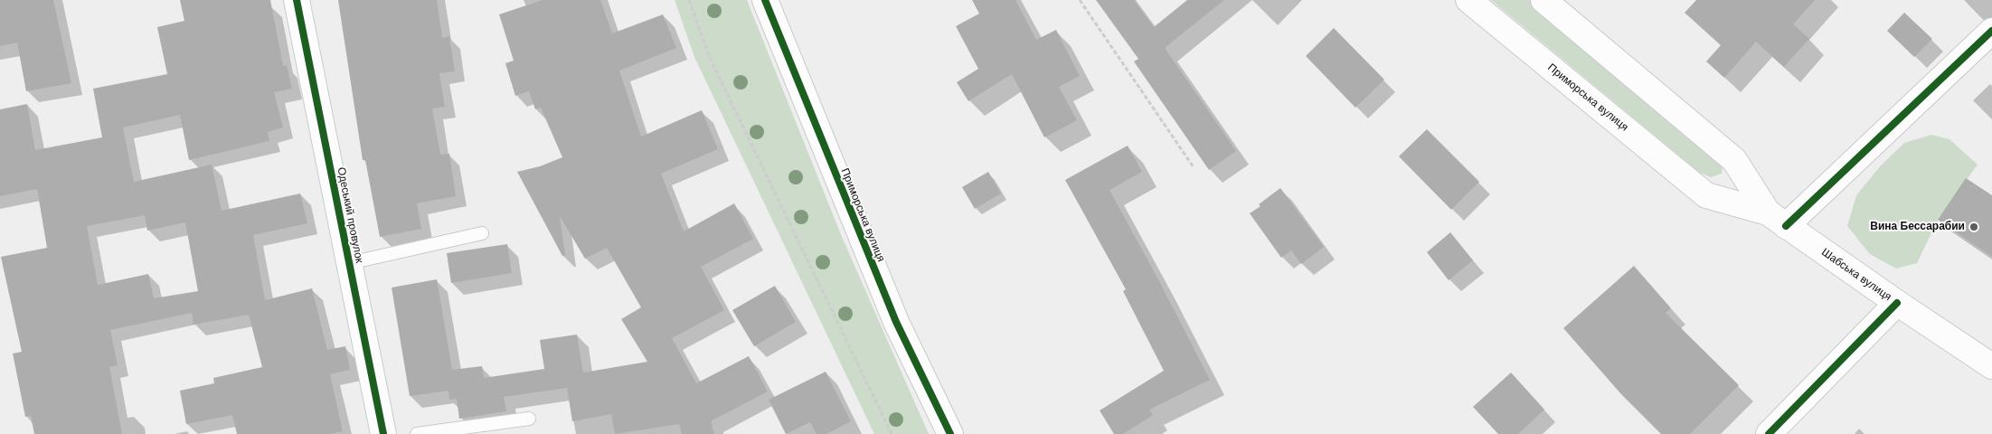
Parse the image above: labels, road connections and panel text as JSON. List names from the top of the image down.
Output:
{
  "streets": {
    "street": ["Приморська вулиця", "Одеський провулок", "Шабська вулиця"]
  },
  "crossings": [
    ["Приморська вулиця", "Шабська вулиця"]
  ],
  "places": ["Вина Бессарабии"]
}
